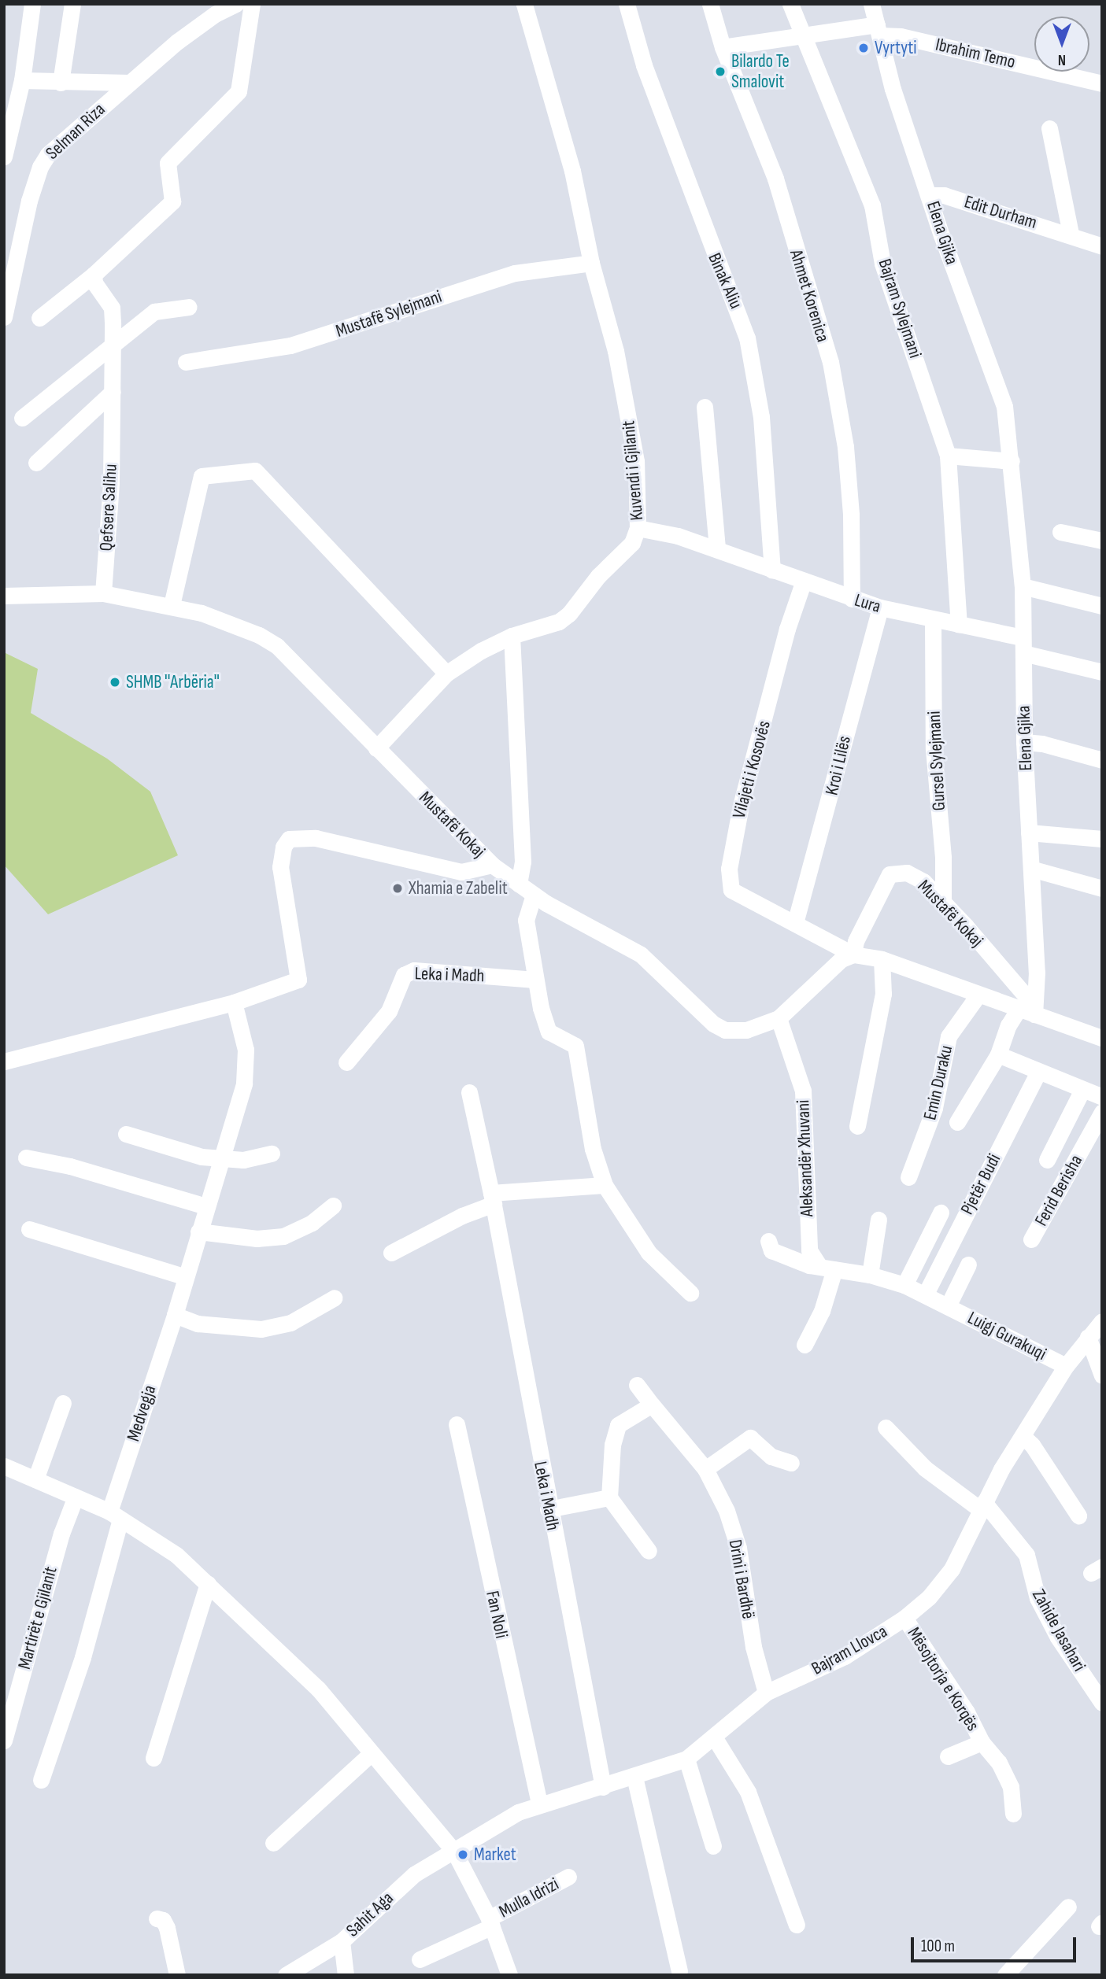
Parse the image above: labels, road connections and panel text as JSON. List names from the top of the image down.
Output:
{
  "streets": {
    "street": [
      "Ibrahim Temo",
      "Selman Riza",
      "Edit Durham",
      "Elena Gjika",
      "Binak Aliu",
      "Ahmet Korenica",
      "Bajram Sylejmani",
      "Mustafë Sylejmani",
      "Kuvendi i Gjilanit",
      "Qefsere Salihu",
      "Lura",
      "Gursel Sylejmani",
      "Kroi i Lilës",
      "Vilajeti i Kosovës",
      "Mustafë Kokaj",
      "Leka i Madh",
      "Emin Duraku",
      "Aleksandër Xhuvani",
      "Pjetër Budi",
      "Ferid Berisha",
      "Luigj Gurakuqi",
      "Medvegja",
      "Drini i Bardhë",
      "Fan Noli",
      "Martirët e Gjilanit",
      "Zahide Jasahari",
      "Bajram Llovca",
      "Mësojtorja e Korqës",
      "Mulla Idrizi",
      "Sahit Aga"
    ]
  },
  "crossings": [
    ["Ibrahim Temo", "Elena Gjika"],
    ["Ibrahim Temo", "Ahmet Korenica"],
    ["Ibrahim Temo", "Bajram Sylejmani"],
    ["Edit Durham", "Elena Gjika"],
    ["Elena Gjika", "Lura"],
    ["Elena Gjika", "Mustafë Kokaj"],
    ["Binak Aliu", "Lura"],
    ["Ahmet Korenica", "Lura"],
    ["Bajram Sylejmani", "Lura"],
    ["Mustafë Sylejmani", "Kuvendi i Gjilanit"],
    ["Kuvendi i Gjilanit", "Lura"],
    ["Kuvendi i Gjilanit", "Mustafë Kokaj"],
    ["Qefsere Salihu", "Mustafë Kokaj"],
    ["Lura", "Gursel Sylejmani"],
    ["Lura", "Kroi i Lilës"],
    ["Lura", "Vilajeti i Kosovës"],
    ["Gursel Sylejmani", "Mustafë Kokaj"],
    ["Kroi i Lilës", "Vilajeti i Kosovës"],
    ["Mustafë Kokaj", "Aleksandër Xhuvani"],
    ["Leka i Madh", "Bajram Llovca"],
    ["Aleksandër Xhuvani", "Luigj Gurakuqi"],
    ["Pjetër Budi", "Luigj Gurakuqi"],
    ["Luigj Gurakuqi", "Bajram Llovca"],
    ["Drini i Bardhë", "Bajram Llovca"],
    ["Fan Noli", "Bajram Llovca"],
    ["Zahide Jasahari", "Bajram Llovca"],
    ["Bajram Llovca", "Mësojtorja e Korqës"],
    ["Bajram Llovca", "Mulla Idrizi"],
    ["Bajram Llovca", "Sahit Aga"],
    ["Mulla Idrizi", "Sahit Aga"]
  ],
  "places": [
    "Vyrtyti",
    "Bilardo Te Smalovit",
    "SHMB ''Arbëria''",
    "Xhamia e Zabelit",
    "Market"
  ],
  "scale_bar": "100 m",
  "north": "bottom"
}
